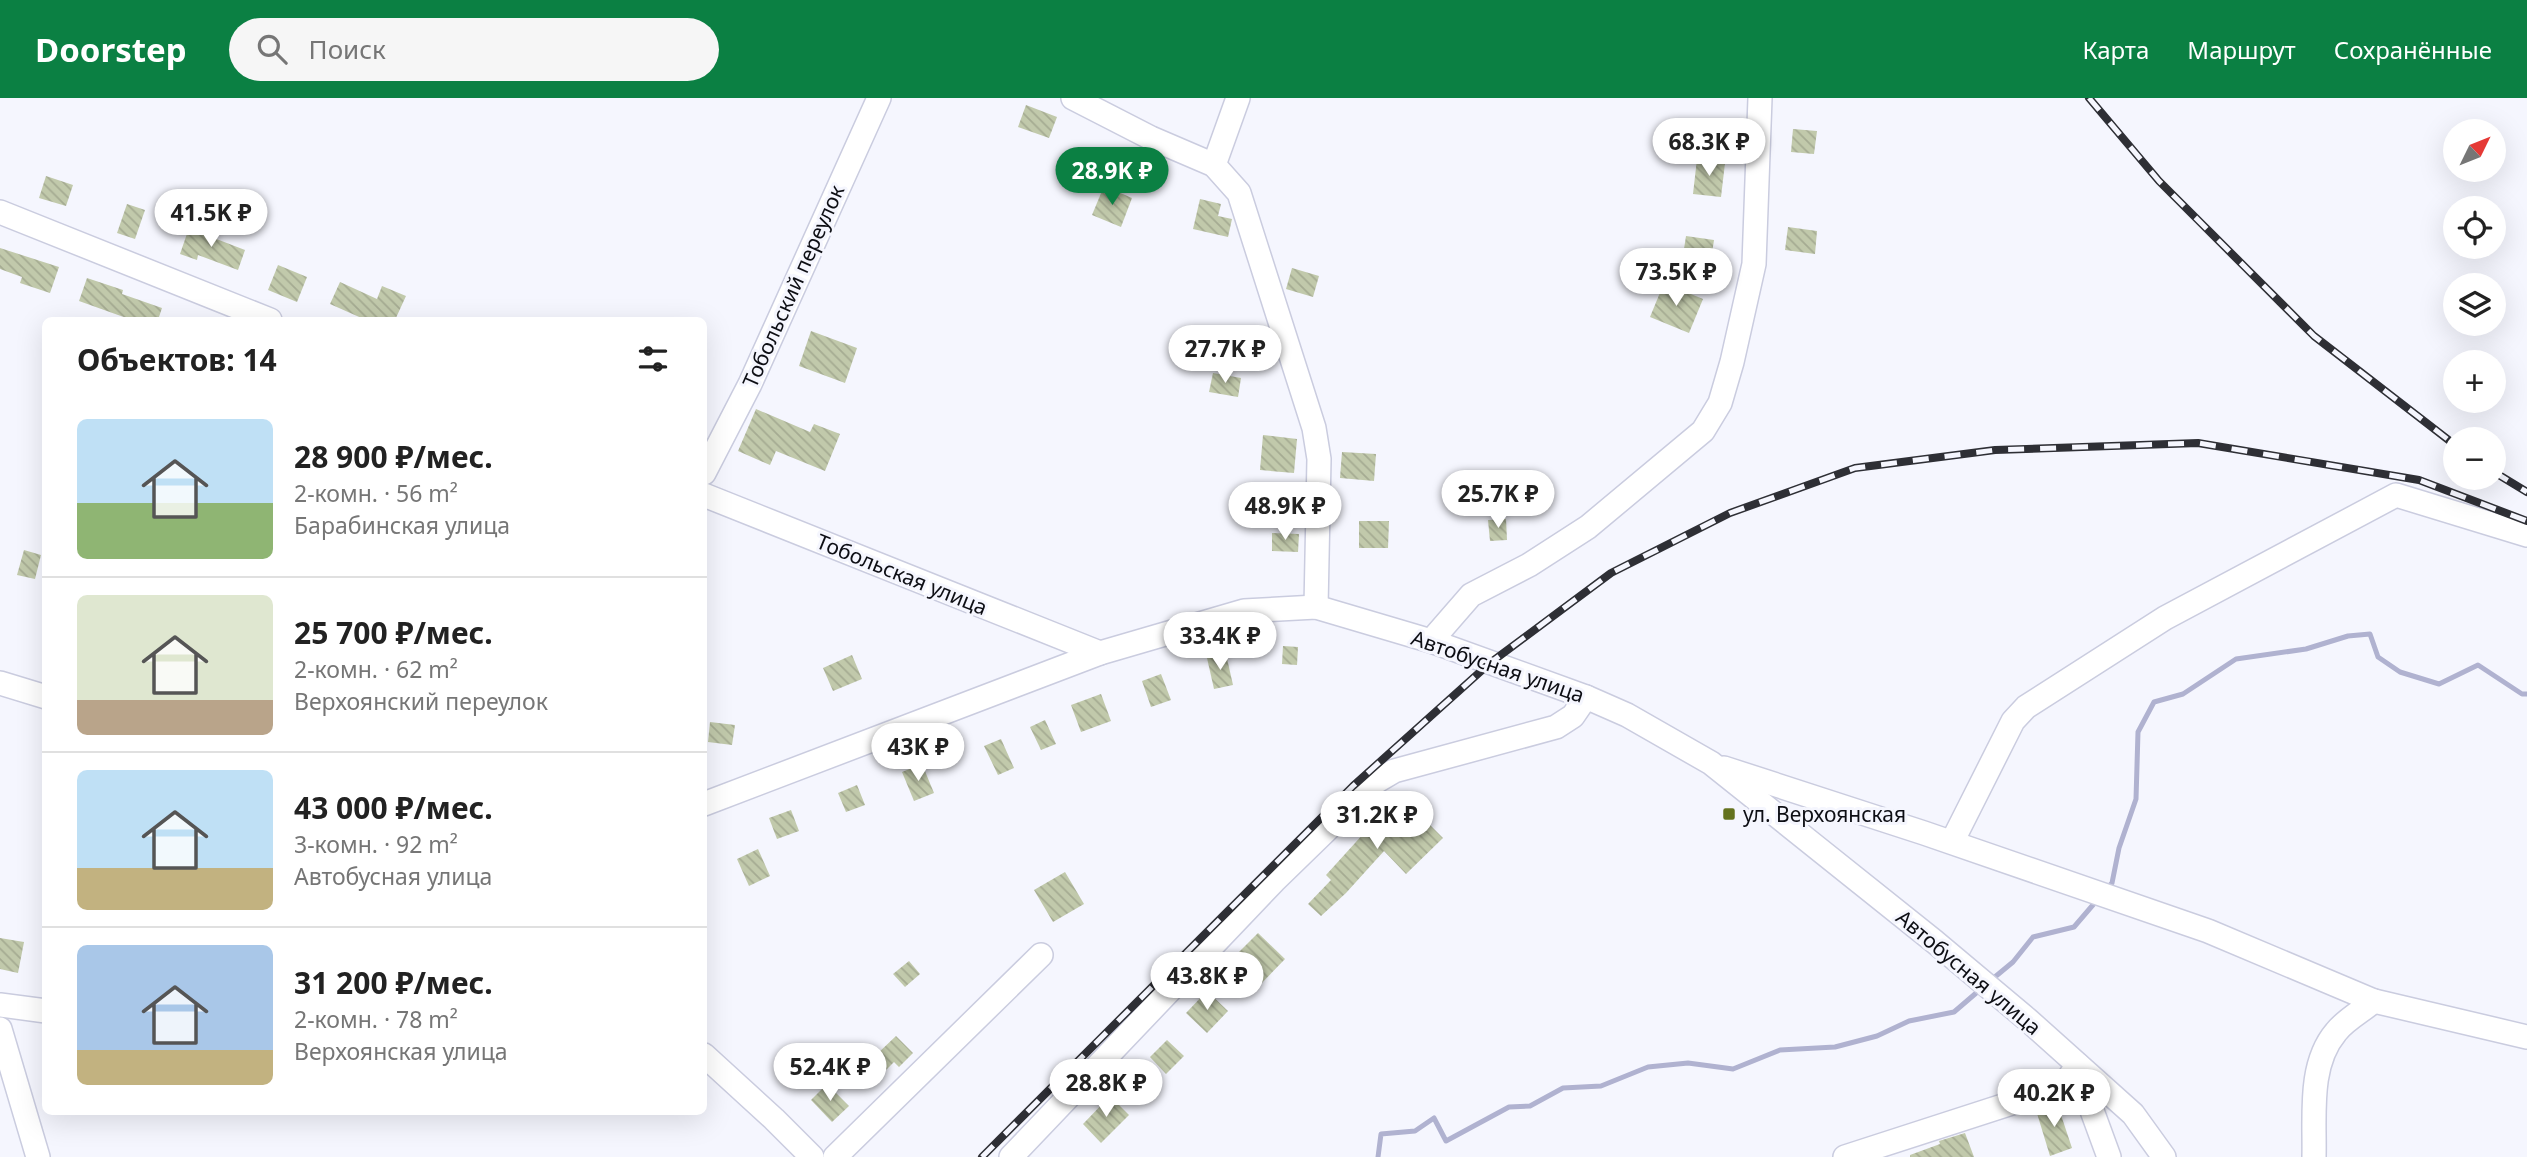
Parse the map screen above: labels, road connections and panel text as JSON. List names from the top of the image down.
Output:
{
  "streets": {
    "street": ["Тобольский переулок", "Тобольская улица", "Автобусная улица"]
  },
  "crossings": [
    ["Тобольская улица", "Автобусная улица"]
  ],
  "places": {
    "transit": ["ул. Верхоянская"]
  },
  "north": "top right",
  "page": {
    "header": "Doorstep",
    "search": "Поиск",
    "nav": ["Карта", "Маршрут", "Сохранённые"],
    "price": [
      "68.3K ₽",
      "28.9K ₽",
      "41.5K ₽",
      "73.5K ₽",
      "27.7K ₽",
      "25.7K ₽",
      "48.9K ₽",
      "33.4K ₽",
      "43K ₽",
      "31.2K ₽",
      "43.8K ₽",
      "52.4K ₽",
      "28.8K ₽",
      "40.2K ₽"
    ],
    "map_buttons": ["+", "−"],
    "heading": "Объектов: 14",
    "list": [
      {
        "name": "28 900 ₽/мес.",
        "note": "2-комн. · 56 m² · Барабинская улица"
      },
      {
        "name": "25 700 ₽/мес.",
        "note": "2-комн. · 62 m² · Верхоянский переулок"
      },
      {
        "name": "43 000 ₽/мес.",
        "note": "3-комн. · 92 m² · Автобусная улица"
      },
      {
        "name": "31 200 ₽/мес.",
        "note": "2-комн. · 78 m² · Верхоянская улица"
      }
    ]
  }
}
